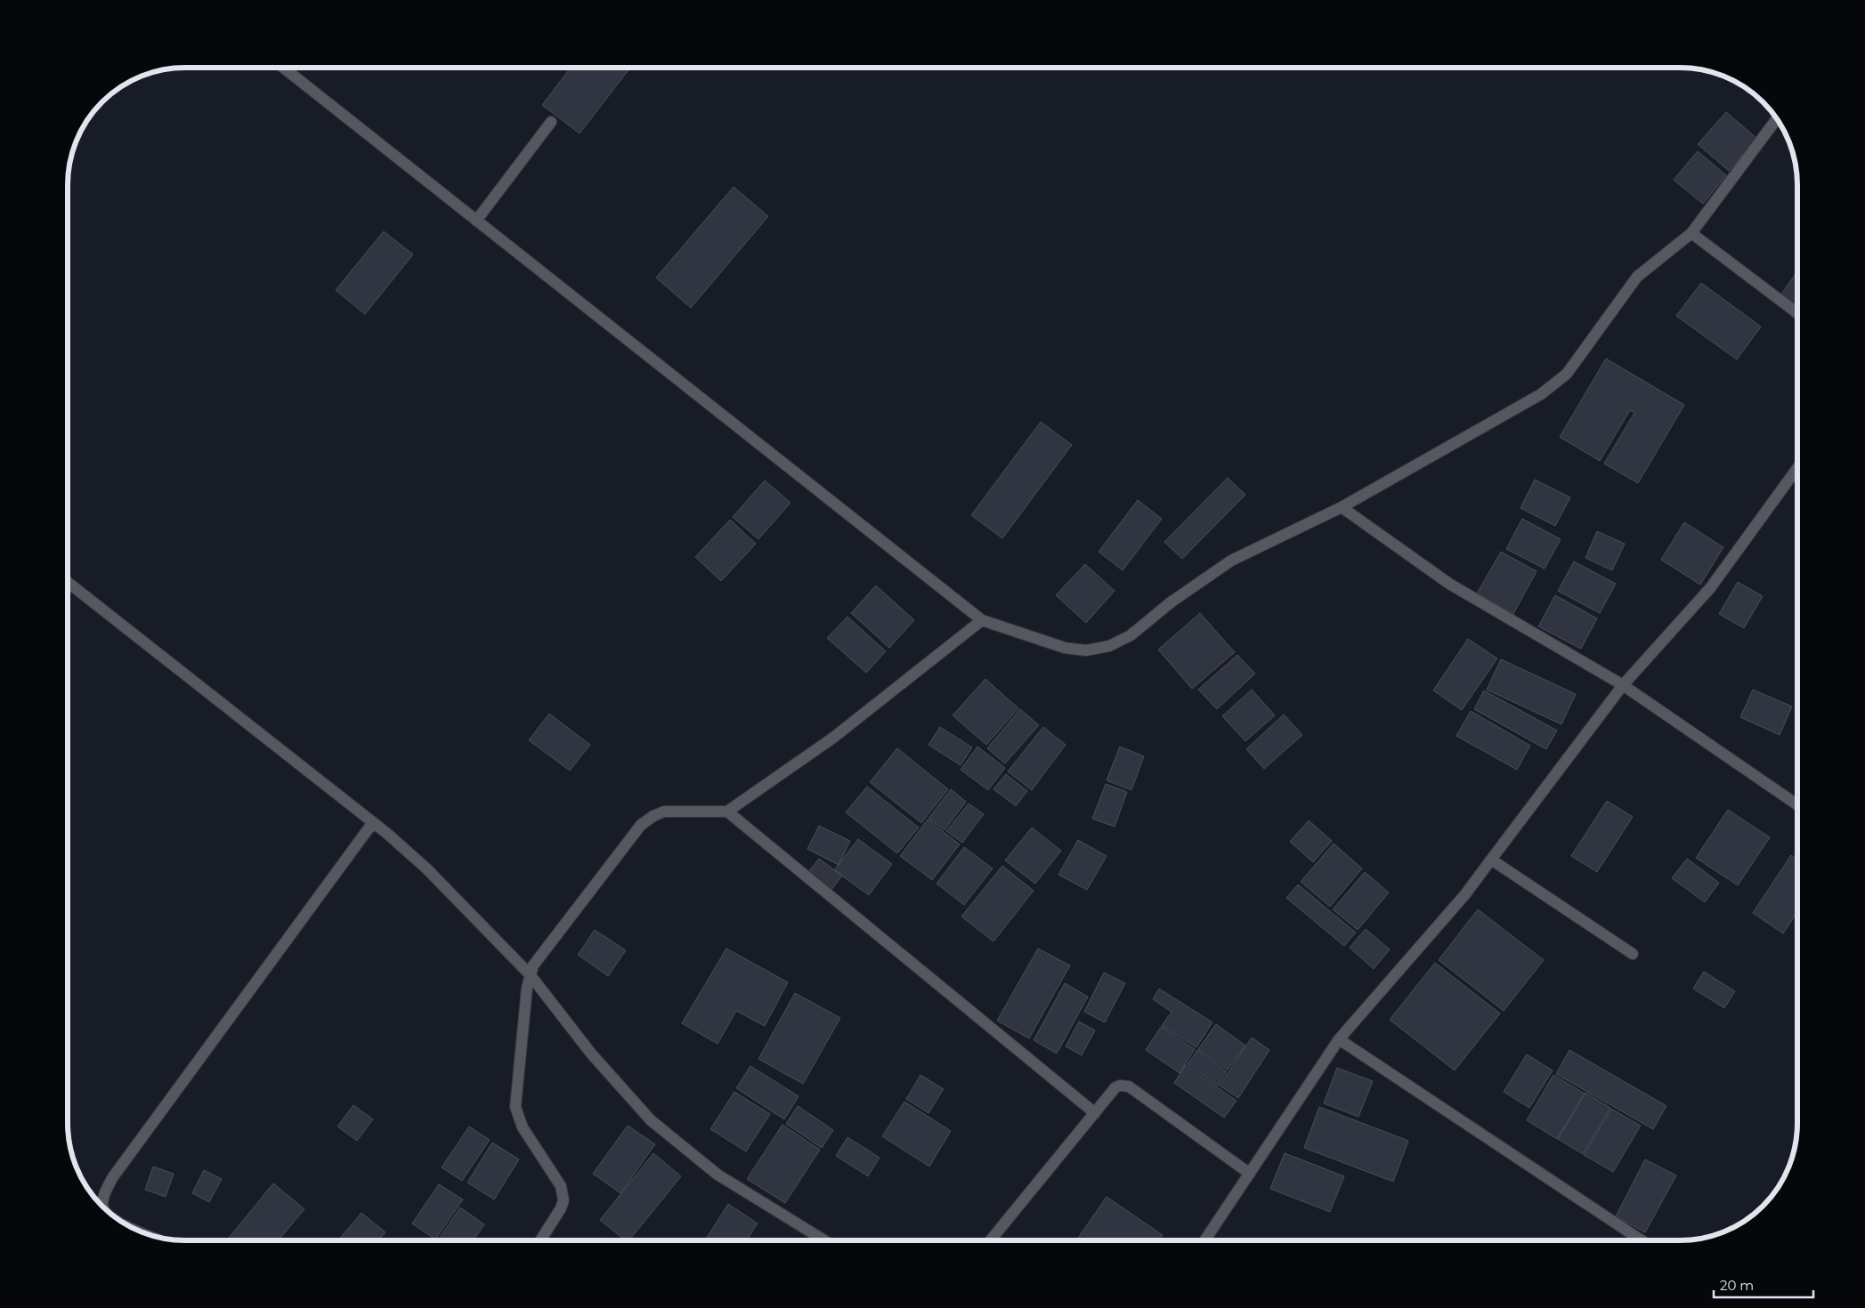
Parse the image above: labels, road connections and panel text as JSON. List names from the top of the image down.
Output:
{
  "scale_bar": "20 m"
}
